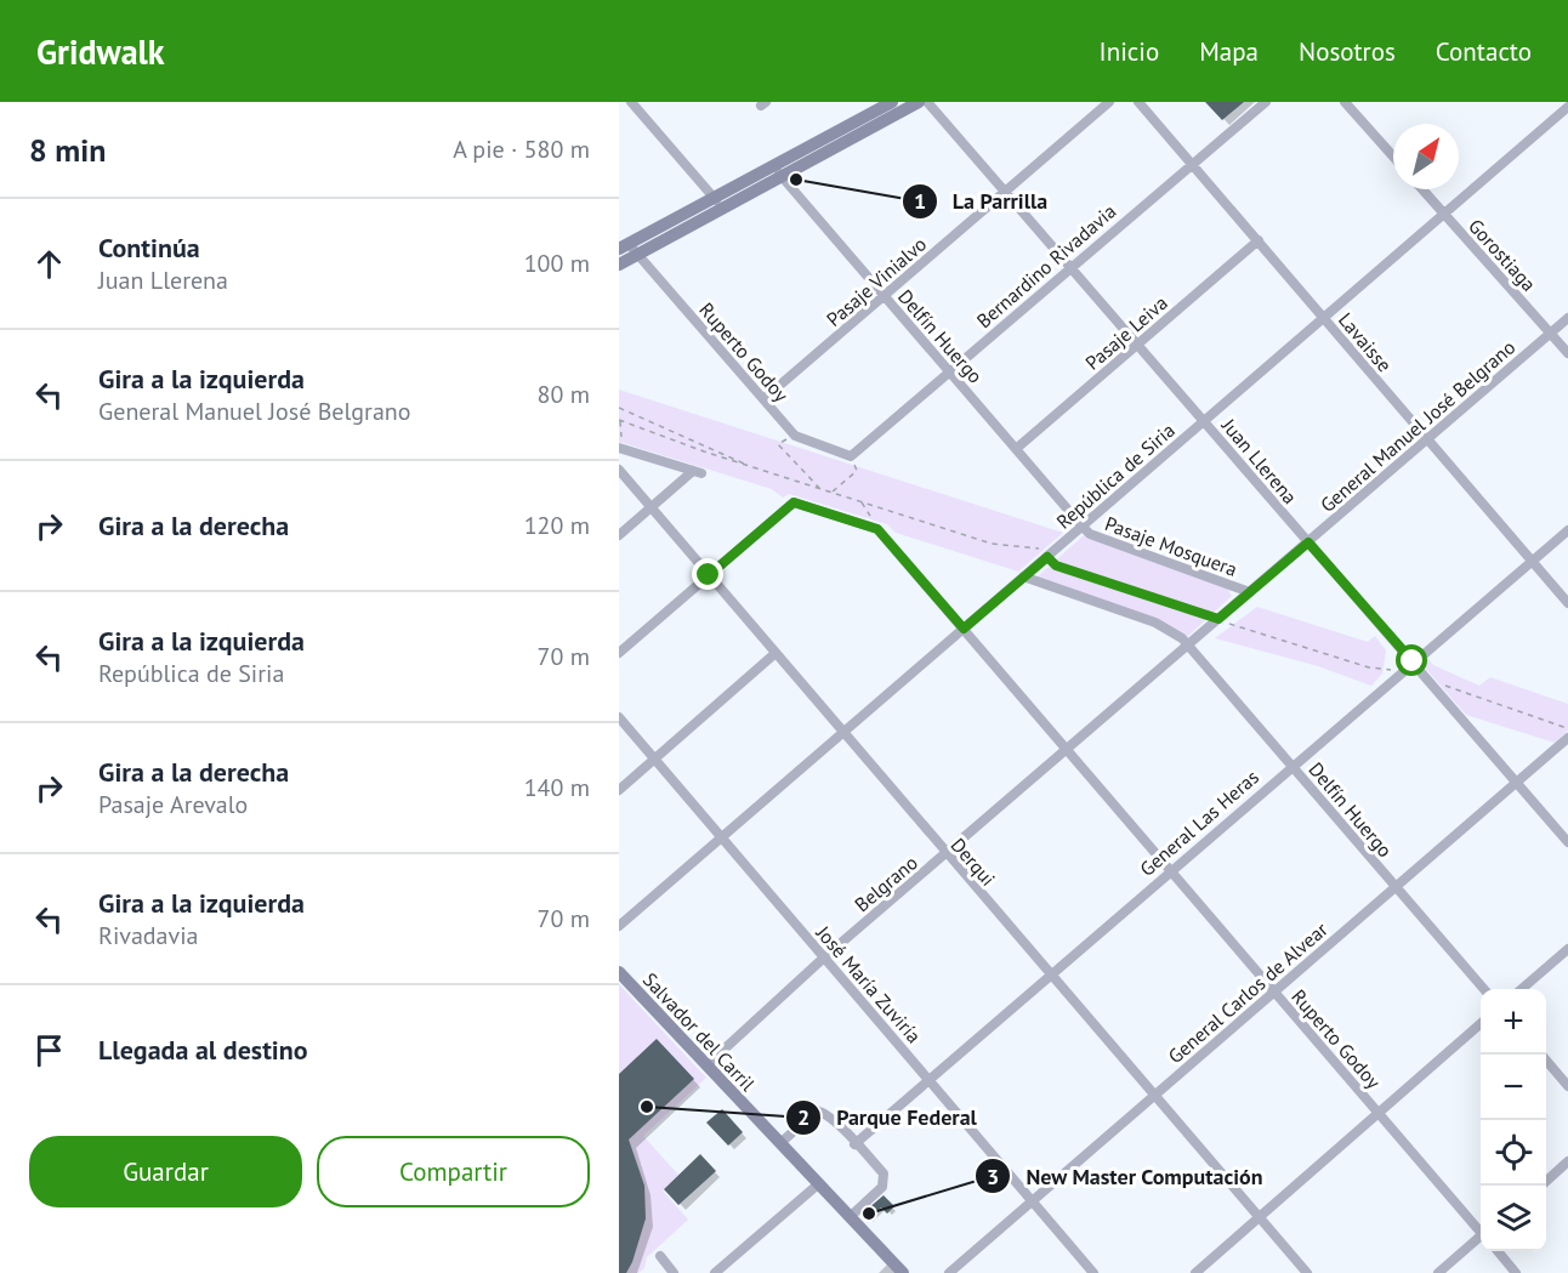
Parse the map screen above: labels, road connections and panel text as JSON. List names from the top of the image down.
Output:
{
  "streets": {
    "main road": ["Salvador del Carril"],
    "street": [
      "Gorostiaga",
      "Bernardino Rivadavia",
      "Pasaje Vinialvo",
      "Pasaje Leiva",
      "Delfín Huergo",
      "Lavaisse",
      "Ruperto Godoy",
      "General Manuel José Belgrano",
      "Juan Llerena",
      "República de Siria",
      "Pasaje Mosquera",
      "General Las Heras",
      "Derqui",
      "Belgrano",
      "José María Zuviría",
      "General Carlos de Alvear"
    ]
  },
  "crossings": [
    ["Gorostiaga", "General Manuel José Belgrano"],
    ["Gorostiaga", "República de Siria"],
    ["Bernardino Rivadavia", "Delfín Huergo"],
    ["Bernardino Rivadavia", "Lavaisse"],
    ["Bernardino Rivadavia", "Ruperto Godoy"],
    ["Bernardino Rivadavia", "Juan Llerena"],
    ["Pasaje Vinialvo", "Delfín Huergo"],
    ["Pasaje Vinialvo", "Ruperto Godoy"],
    ["Pasaje Vinialvo", "Juan Llerena"],
    ["Pasaje Leiva", "Delfín Huergo"],
    ["Pasaje Leiva", "Lavaisse"],
    ["Pasaje Leiva", "Juan Llerena"],
    ["Delfín Huergo", "General Manuel José Belgrano"],
    ["Delfín Huergo", "República de Siria"],
    ["Delfín Huergo", "Pasaje Mosquera"],
    ["Delfín Huergo", "General Las Heras"],
    ["Delfín Huergo", "Belgrano"],
    ["Delfín Huergo", "General Carlos de Alvear"],
    ["Lavaisse", "General Manuel José Belgrano"],
    ["Lavaisse", "República de Siria"],
    ["Lavaisse", "General Las Heras"],
    ["Ruperto Godoy", "República de Siria"],
    ["Ruperto Godoy", "General Las Heras"],
    ["Ruperto Godoy", "Derqui"],
    ["Ruperto Godoy", "Belgrano"],
    ["Ruperto Godoy", "General Carlos de Alvear"],
    ["General Manuel José Belgrano", "Juan Llerena"],
    ["General Manuel José Belgrano", "Pasaje Mosquera"],
    ["General Manuel José Belgrano", "Belgrano"],
    ["Juan Llerena", "República de Siria"],
    ["Juan Llerena", "General Las Heras"],
    ["Juan Llerena", "General Carlos de Alvear"],
    ["República de Siria", "Pasaje Mosquera"],
    ["República de Siria", "Derqui"],
    ["República de Siria", "José María Zuviría"],
    ["General Las Heras", "Derqui"],
    ["General Las Heras", "José María Zuviría"],
    ["Derqui", "Belgrano"],
    ["Derqui", "General Carlos de Alvear"],
    ["Belgrano", "José María Zuviría"],
    ["Belgrano", "Salvador del Carril"],
    ["José María Zuviría", "General Carlos de Alvear"]
  ],
  "places": ["La Parrilla", "Parque Federal", "New Master Computación"],
  "north": "top right",
  "page": {
    "header": "Gridwalk",
    "nav": [
      "Inicio",
      "Mapa",
      "Nosotros",
      "Contacto"
    ],
    "heading": ["8 min", "A pie · 580 m"],
    "list": [
      ["Continúa", "Juan Llerena", "100 m"],
      ["Gira a la izquierda", "General Manuel José Belgrano", "80 m"],
      ["Gira a la derecha", "120 m"],
      ["Gira a la izquierda", "República de Siria", "70 m"],
      ["Gira a la derecha", "Pasaje Arevalo", "140 m"],
      ["Gira a la izquierda", "Rivadavia", "70 m"],
      "Llegada al destino"
    ],
    "map_buttons": ["+", "−"],
    "buttons": ["Guardar", "Compartir"]
  }
}
